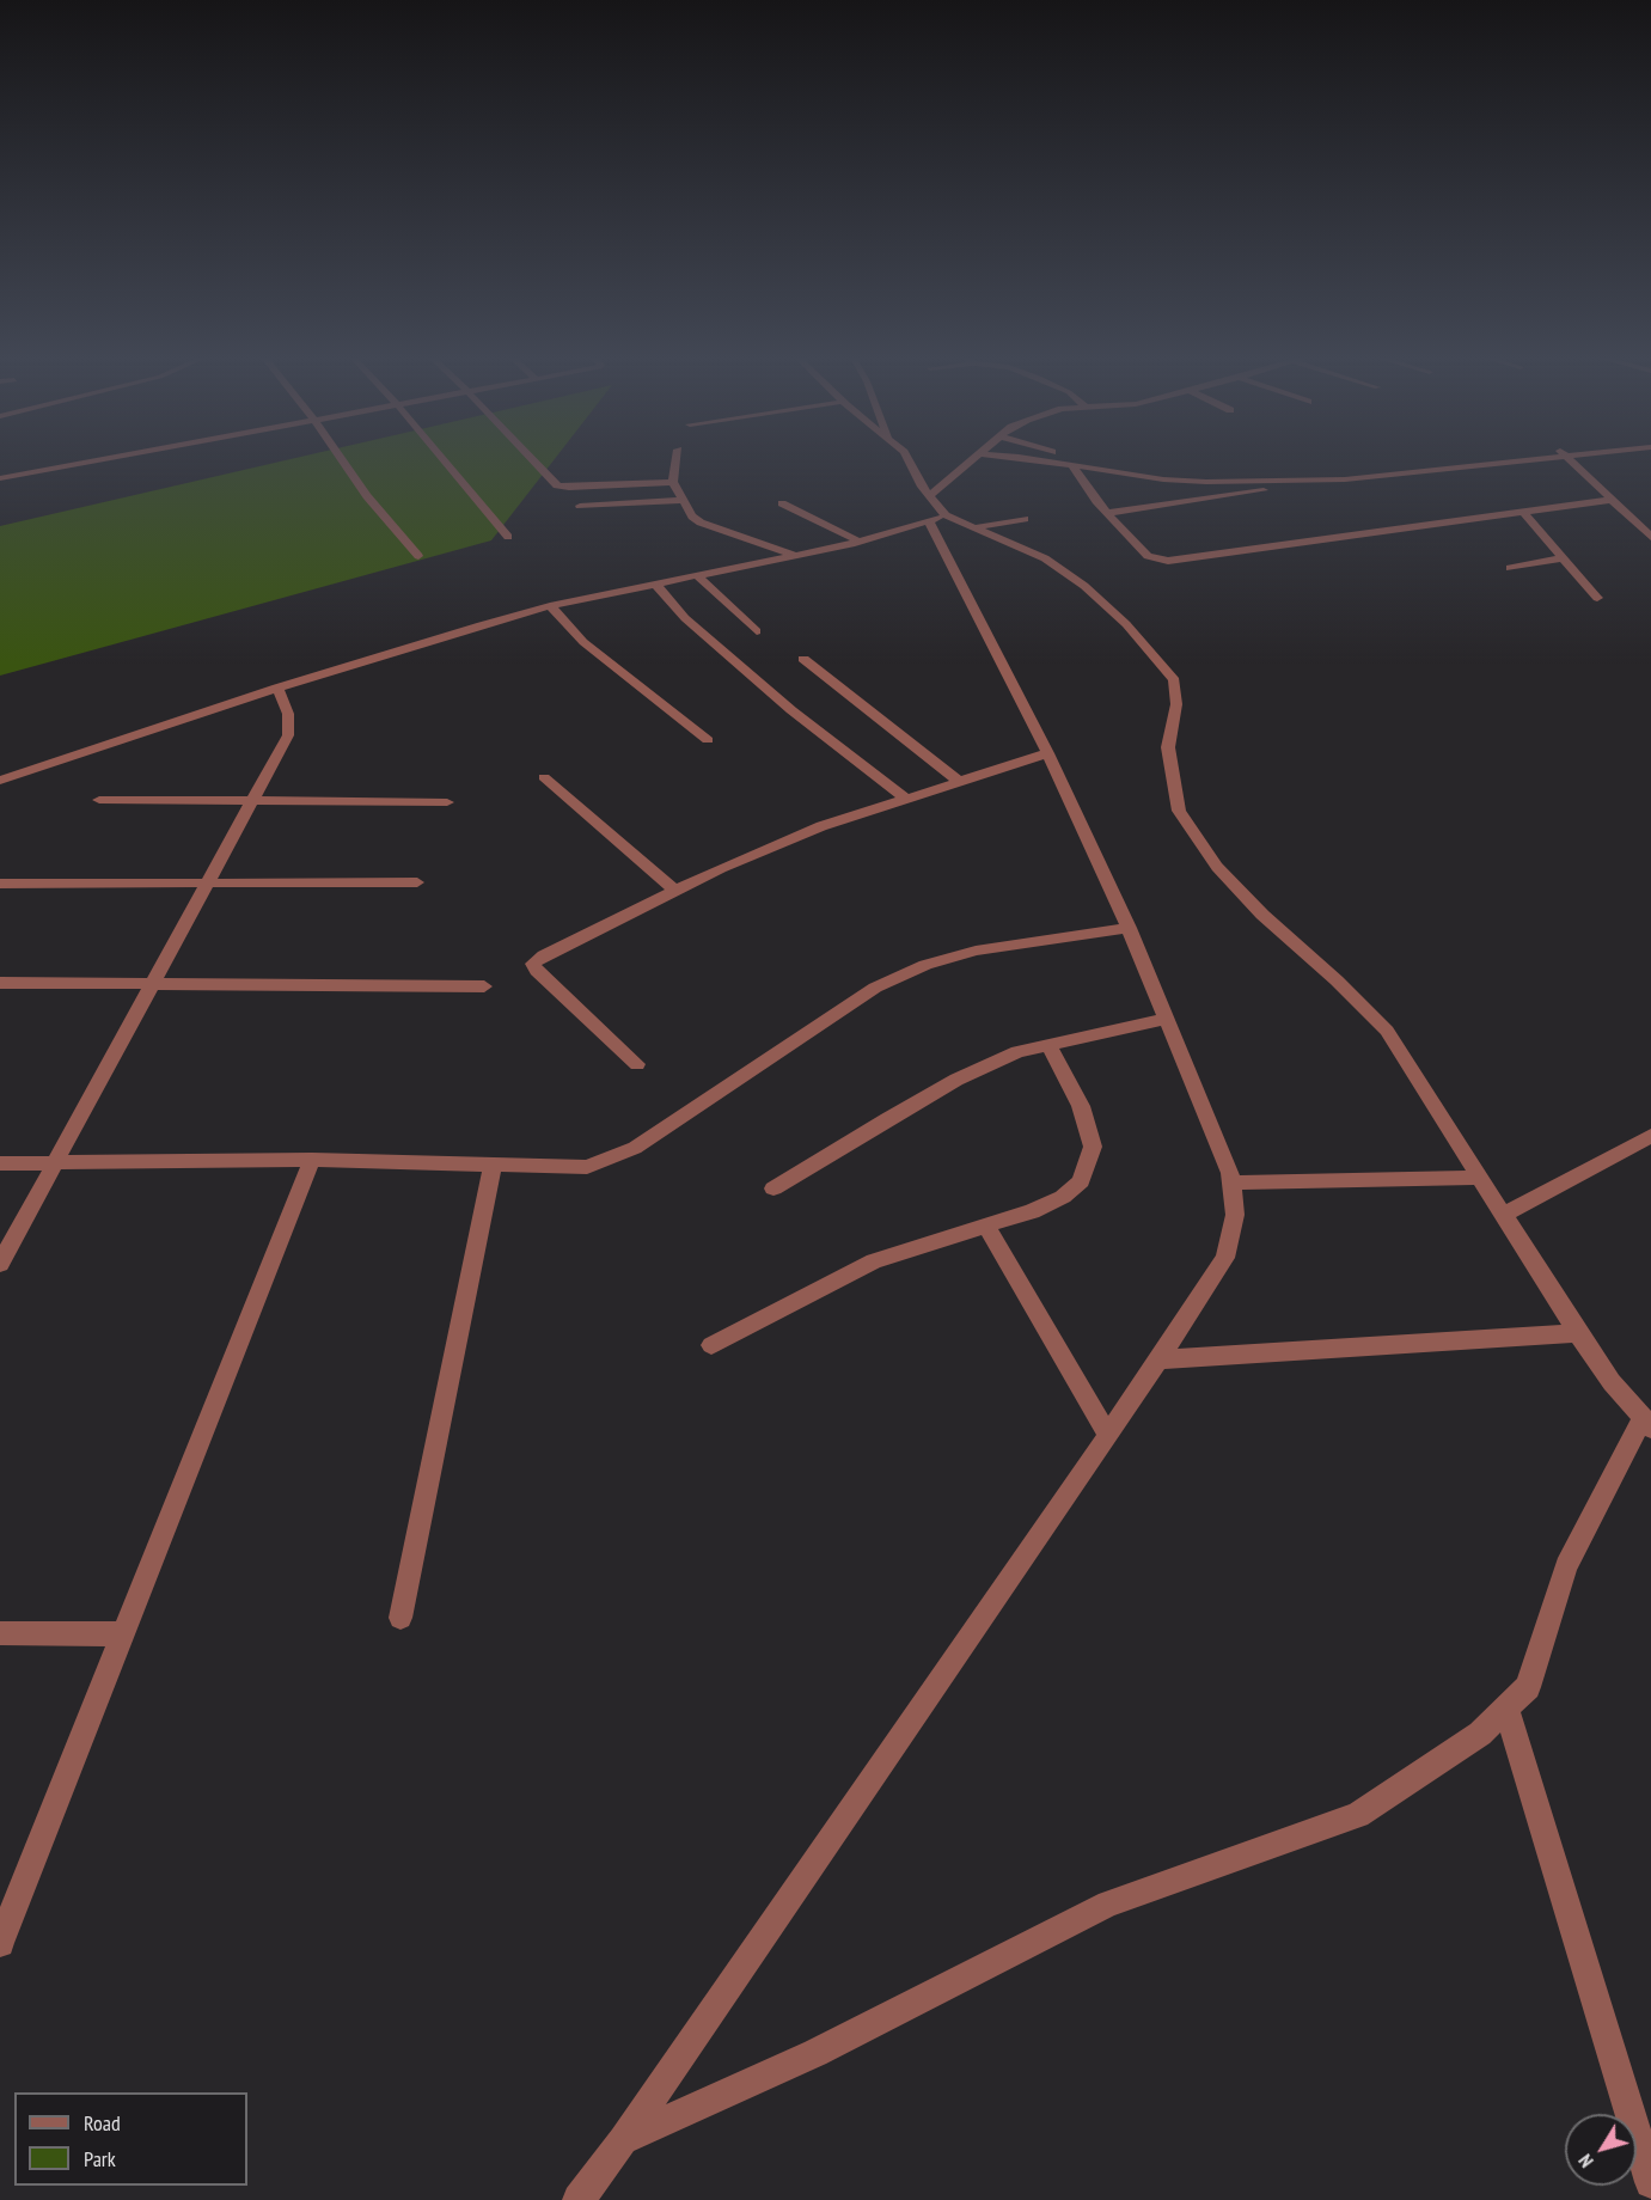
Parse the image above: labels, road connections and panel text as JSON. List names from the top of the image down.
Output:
{
  "legend": ["Road", "Park"],
  "north": "bottom left"
}
